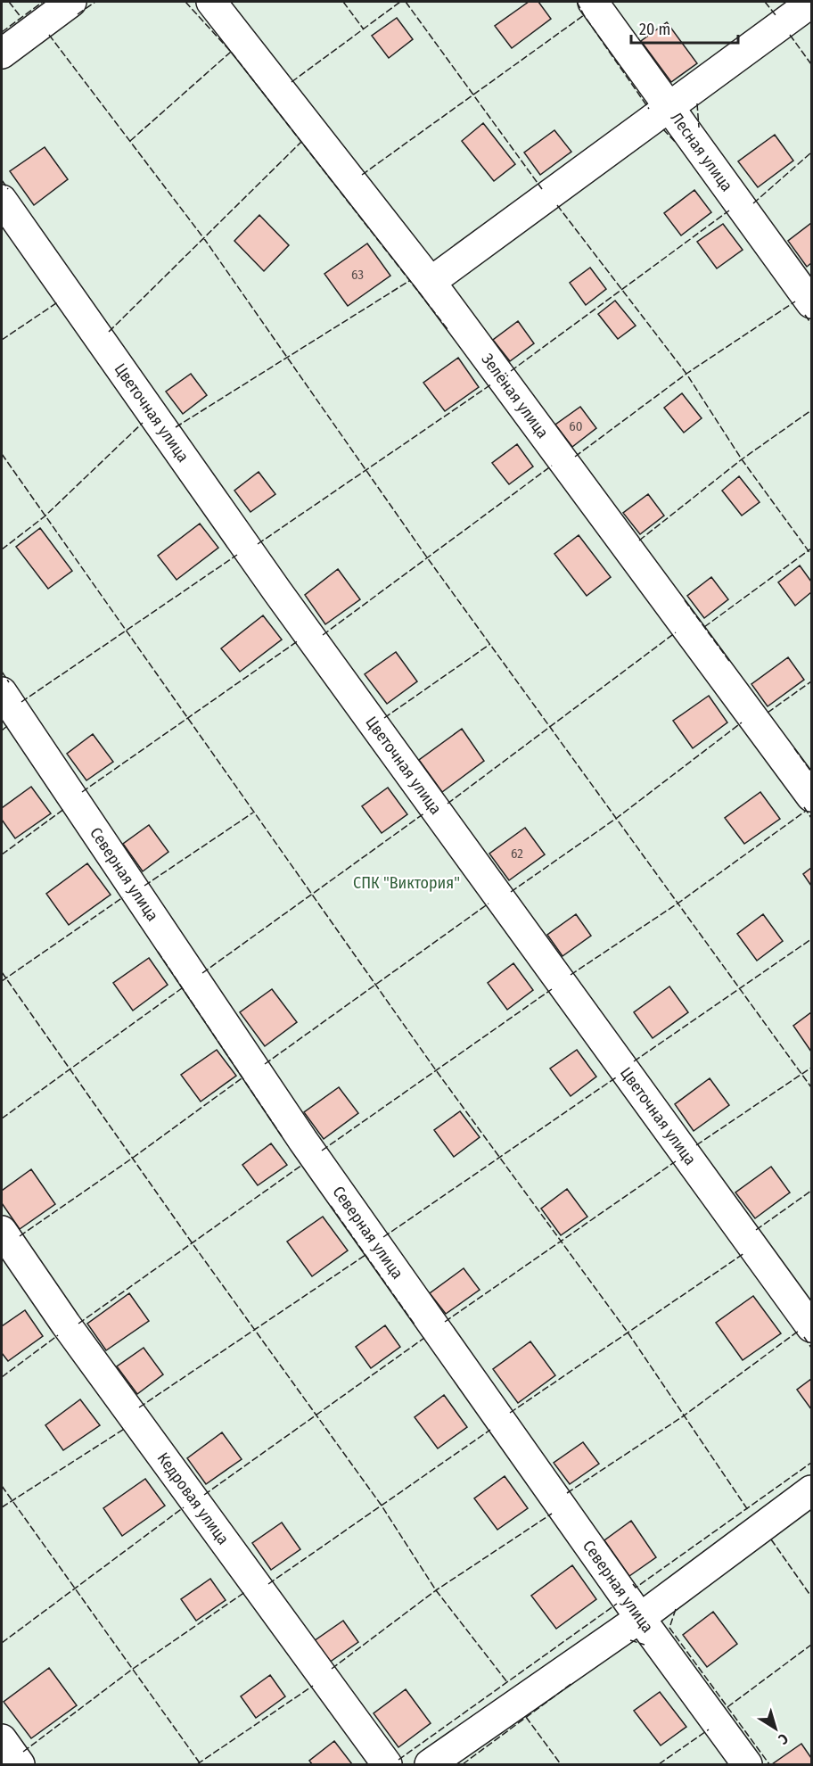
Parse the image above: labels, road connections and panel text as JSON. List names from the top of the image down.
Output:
{
  "streets": {
    "street": [
      "Лесная улица",
      "Зелёная улица",
      "Цветочная улица",
      "Северная улица",
      "Кедровая улица"
    ]
  },
  "parks": ["СПК \"Виктория\""],
  "house_numbers": ["63", "60", "62"],
  "scale_bar": "20 m",
  "north": "bottom right"
}
